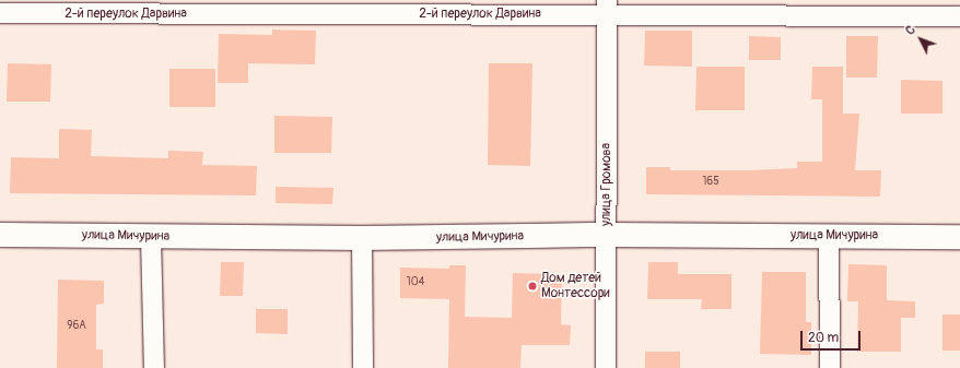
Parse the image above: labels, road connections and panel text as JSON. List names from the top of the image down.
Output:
{
  "streets": {
    "street": ["2-й переулок Дарвина", "улица Громова", "улица Мичурина"]
  },
  "crossings": [
    ["2-й переулок Дарвина", "улица Громова"],
    ["улица Громова", "улица Мичурина"]
  ],
  "places": ["Дом детей Монтессори"],
  "house_numbers": ["165", "104", "96А"],
  "scale_bar": "20 m",
  "north": "top left"
}
